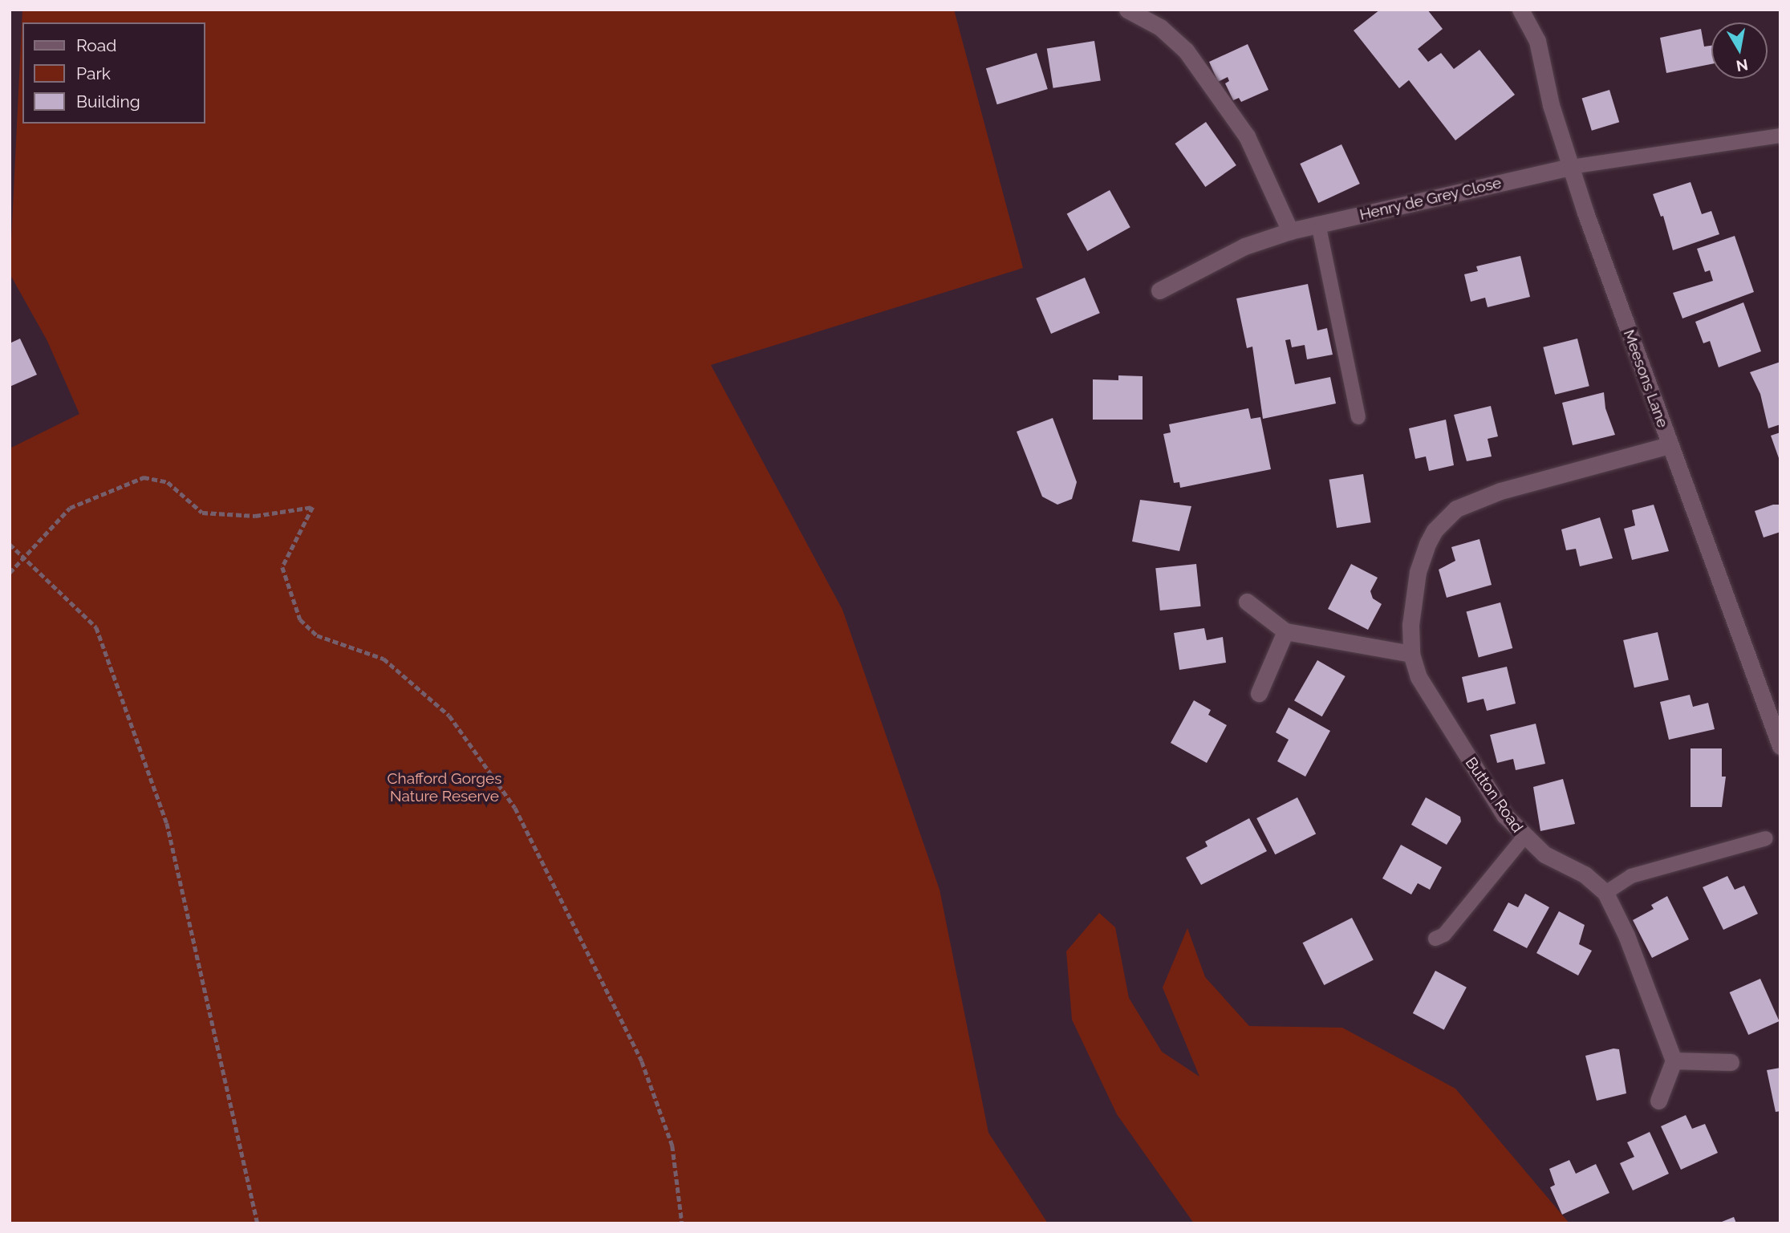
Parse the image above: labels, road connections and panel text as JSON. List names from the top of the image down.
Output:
{
  "streets": {
    "street": ["Henry de Grey Close", "Meesons Lane", "Button Road"]
  },
  "crossings": [
    ["Henry de Grey Close", "Meesons Lane"],
    ["Meesons Lane", "Button Road"]
  ],
  "parks": ["Chafford Gorges Nature Reserve"],
  "legend": ["Road", "Park", "Building"],
  "north": "bottom"
}
